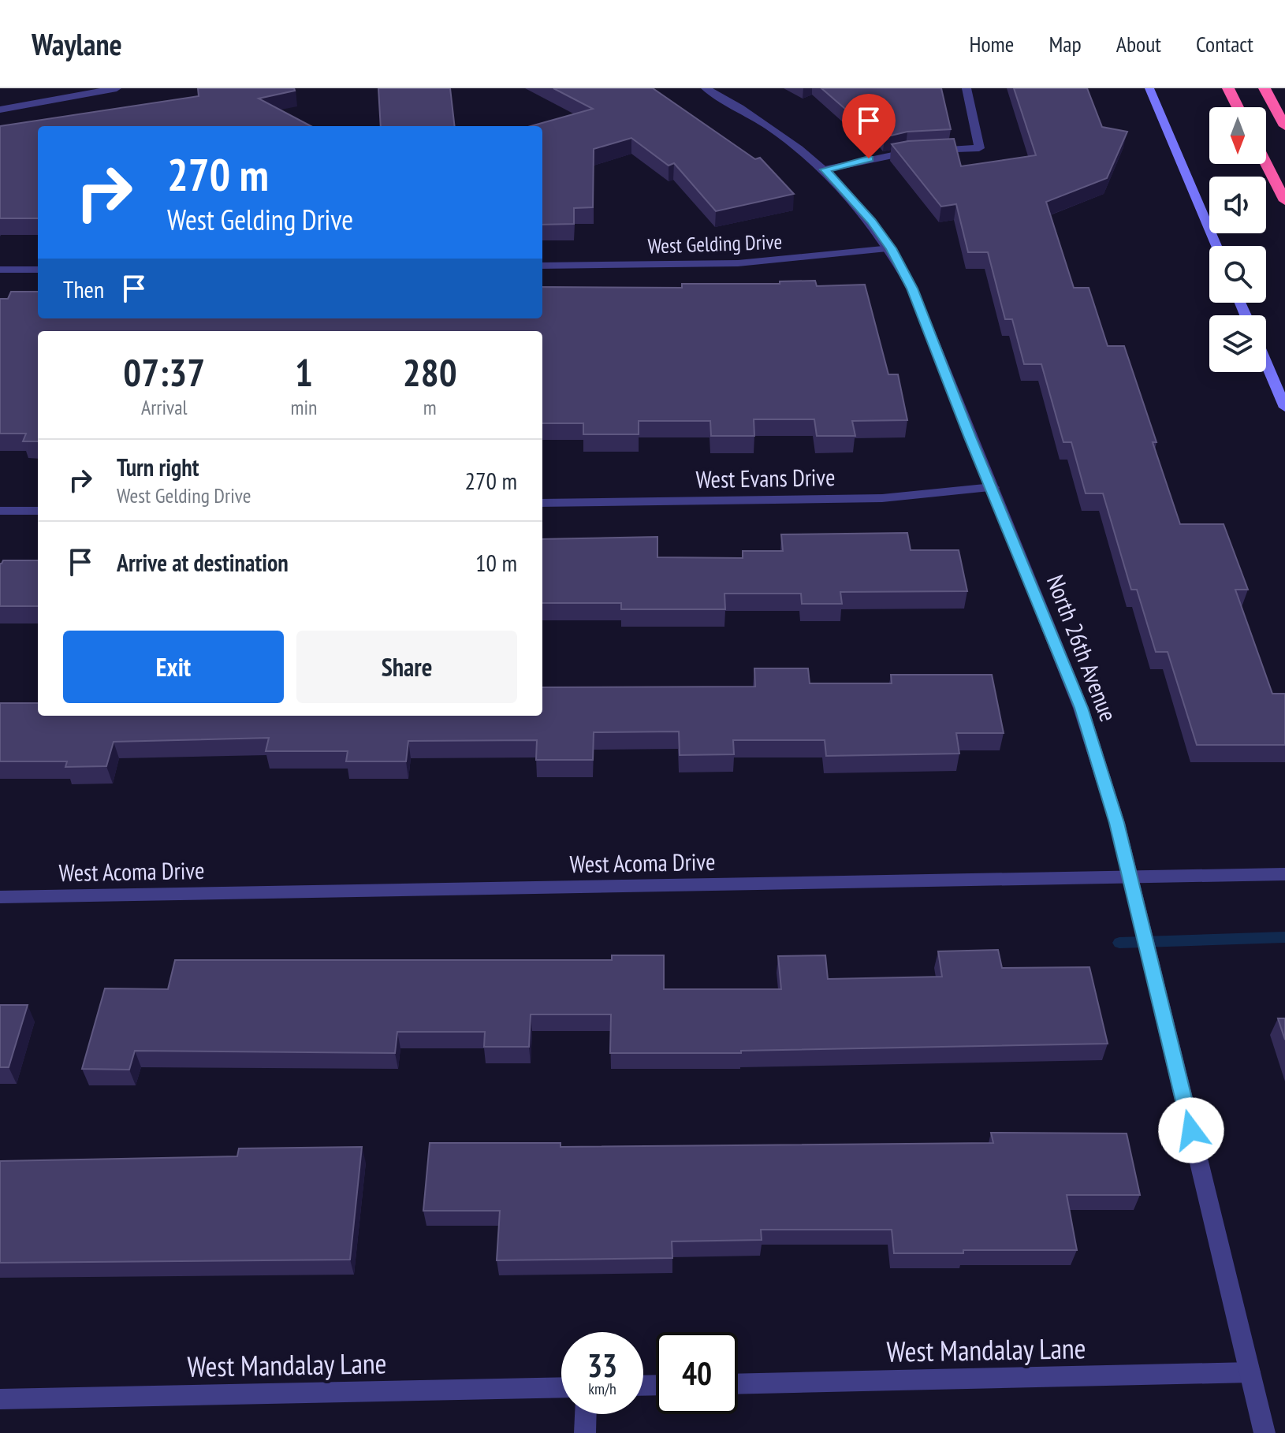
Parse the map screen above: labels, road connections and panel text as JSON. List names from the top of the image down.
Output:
{
  "streets": {
    "street": [
      "West Gelding Drive",
      "West Evans Drive",
      "North 26th Avenue",
      "West Acoma Drive",
      "West Mandalay Lane"
    ]
  },
  "crossings": [
    ["West Gelding Drive", "North 26th Avenue"],
    ["West Evans Drive", "North 26th Avenue"],
    ["North 26th Avenue", "West Acoma Drive"],
    ["North 26th Avenue", "West Mandalay Lane"]
  ],
  "north": "bottom",
  "page": {
    "header": "Waylane",
    "nav": [
      "Home",
      "Map",
      "About",
      "Contact"
    ],
    "turn": ["270 m", "West Gelding Drive"],
    "then": "Then",
    "eta": [
      "07:37",
      "Arrival",
      "1",
      "min",
      "280",
      "m"
    ],
    "list": [
      {
        "name": "Turn right",
        "note": "West Gelding Drive",
        "value": "270 m"
      },
      {
        "name": "Arrive at destination",
        "value": "10 m"
      }
    ],
    "buttons": ["Exit", "Share"],
    "speed": "33 km/h",
    "limit": "40"
  }
}
